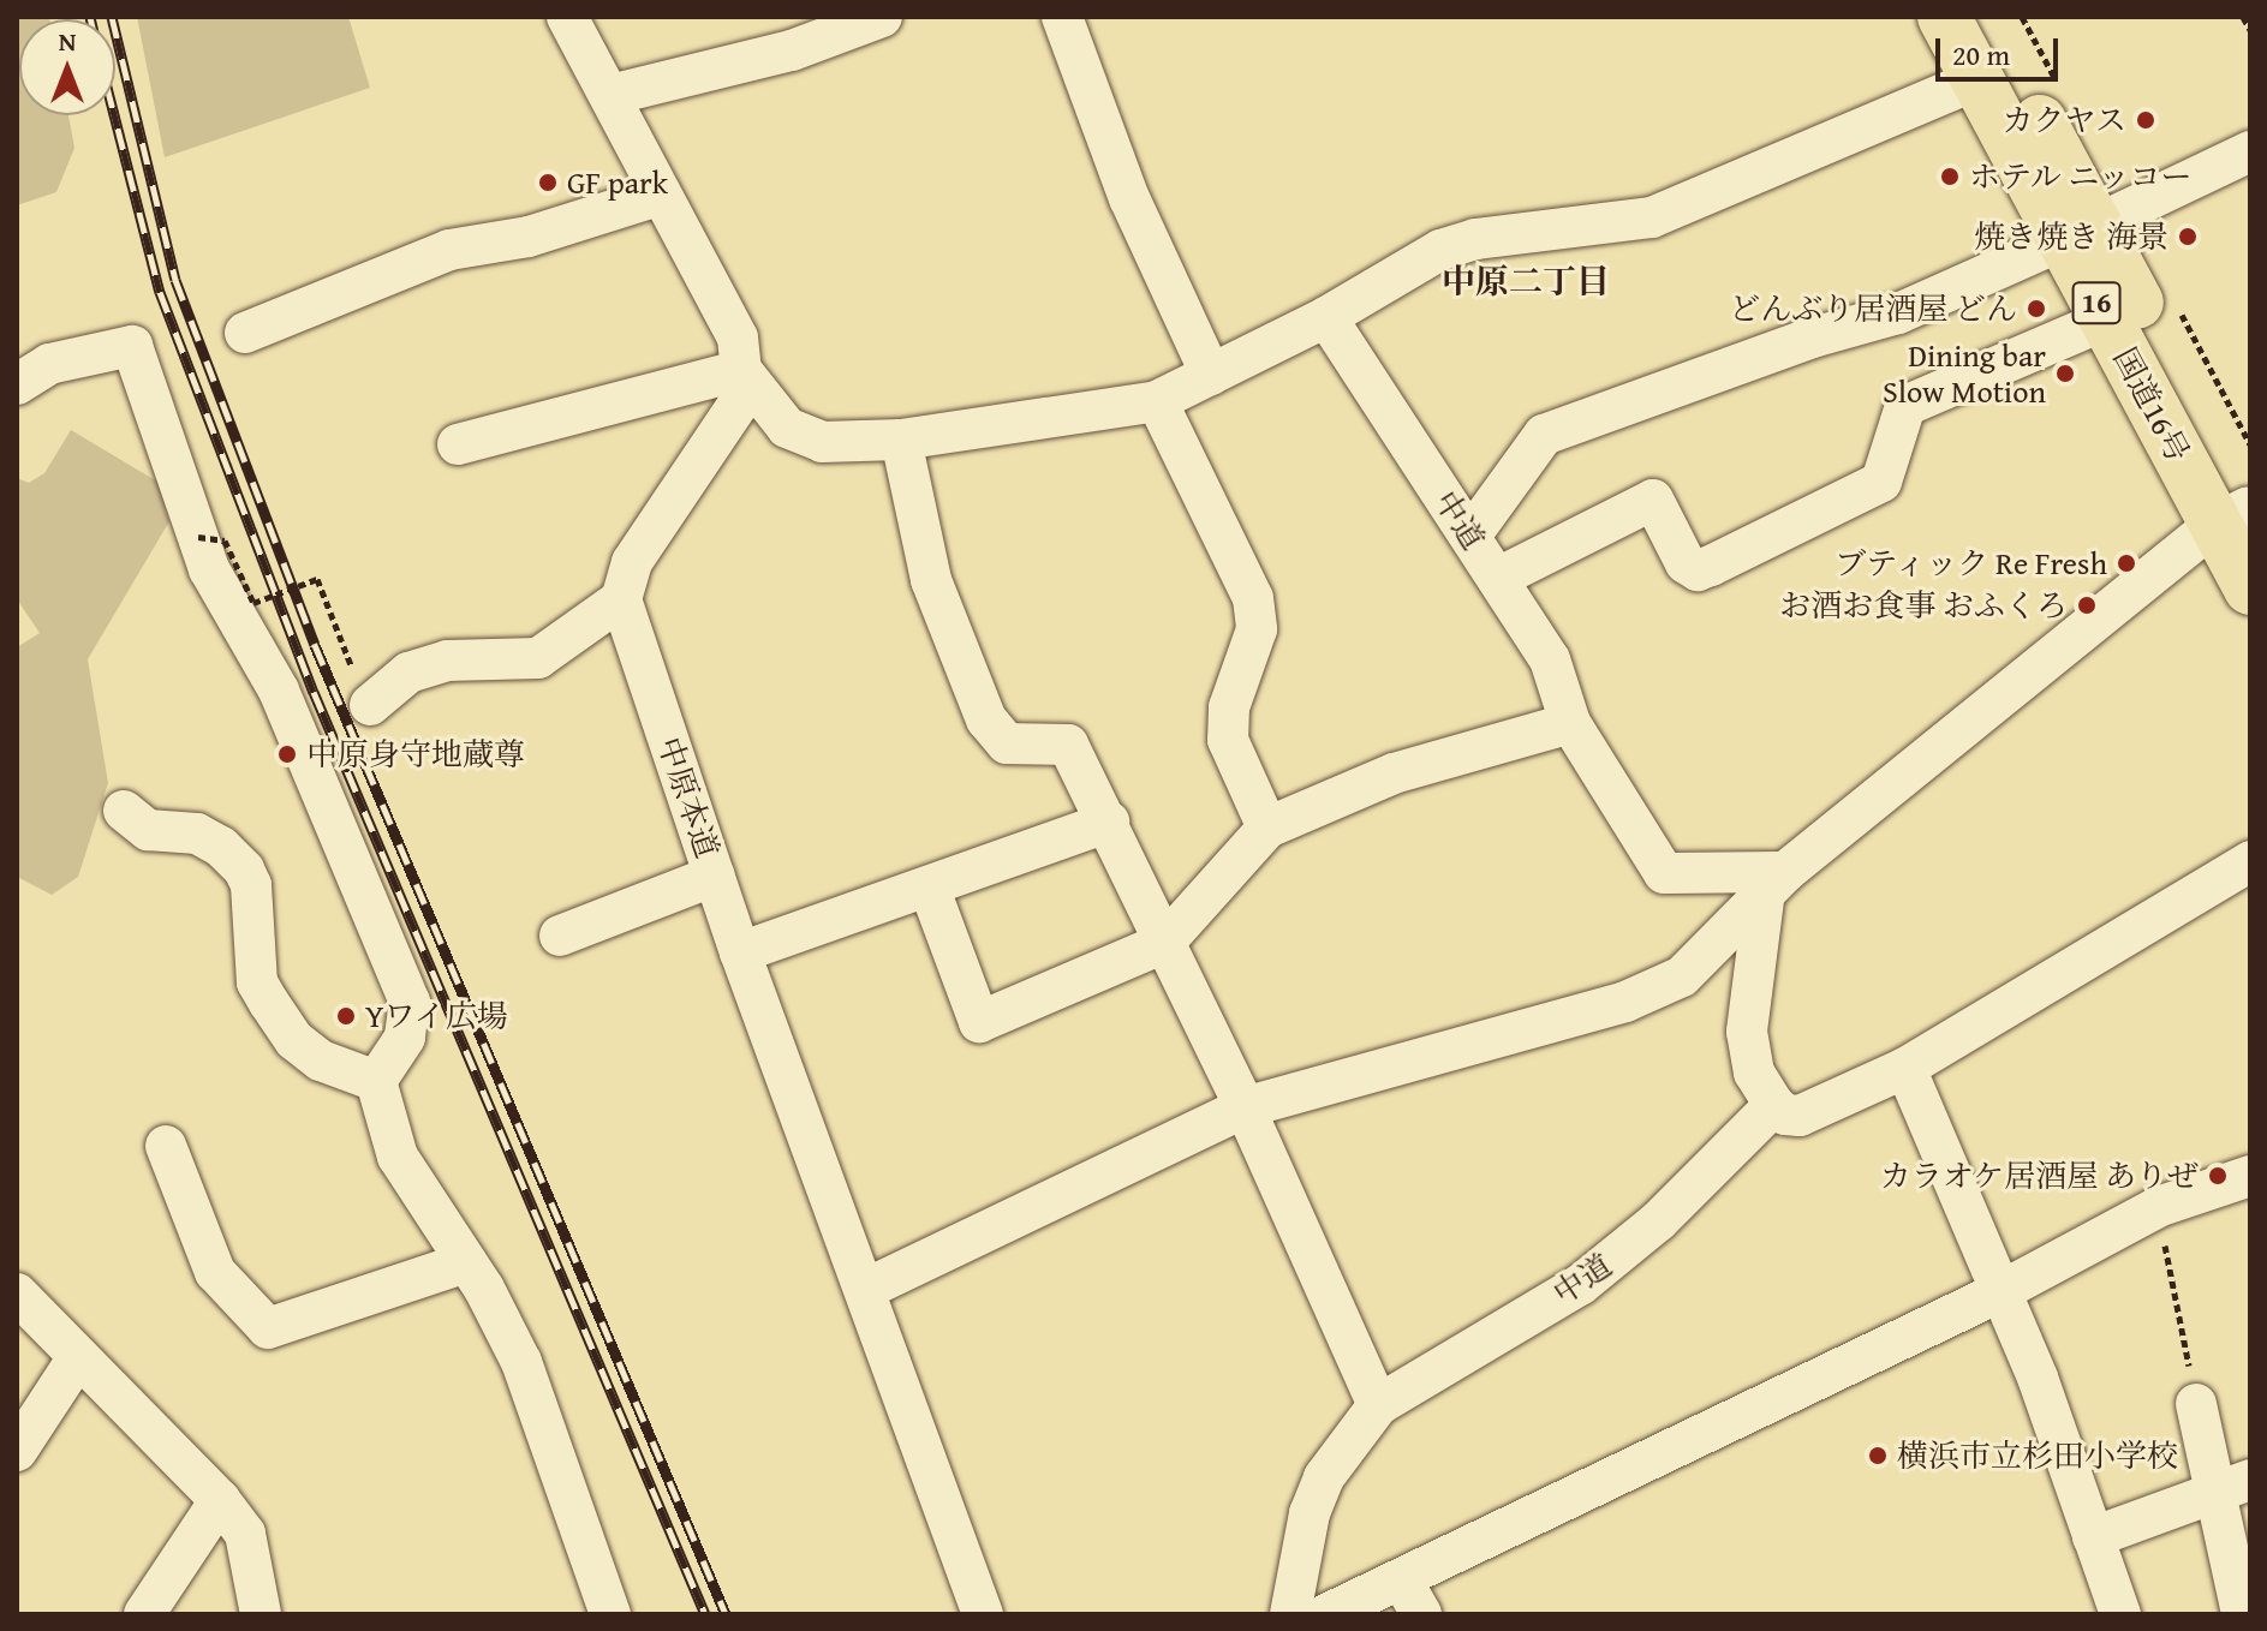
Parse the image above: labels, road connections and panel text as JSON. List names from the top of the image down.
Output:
{
  "streets": {
    "highway": ["16", "国道16号"],
    "street": ["中道", "中原本道"]
  },
  "districts": ["中原二丁目"],
  "places": [
    "カクヤス",
    "ホテル ニッコー",
    "GF park",
    "焼き焼き 海景",
    "どんぶり居酒屋 どん",
    "Dining bar Slow Motion",
    "ブティック Re Fresh",
    "お酒お食事 おふくろ",
    "中原身守地蔵尊",
    "Yワイ広場",
    "カラオケ居酒屋 ありぜ",
    "横浜市立杉田小学校"
  ],
  "scale_bar": "20 m",
  "north": "top"
}
